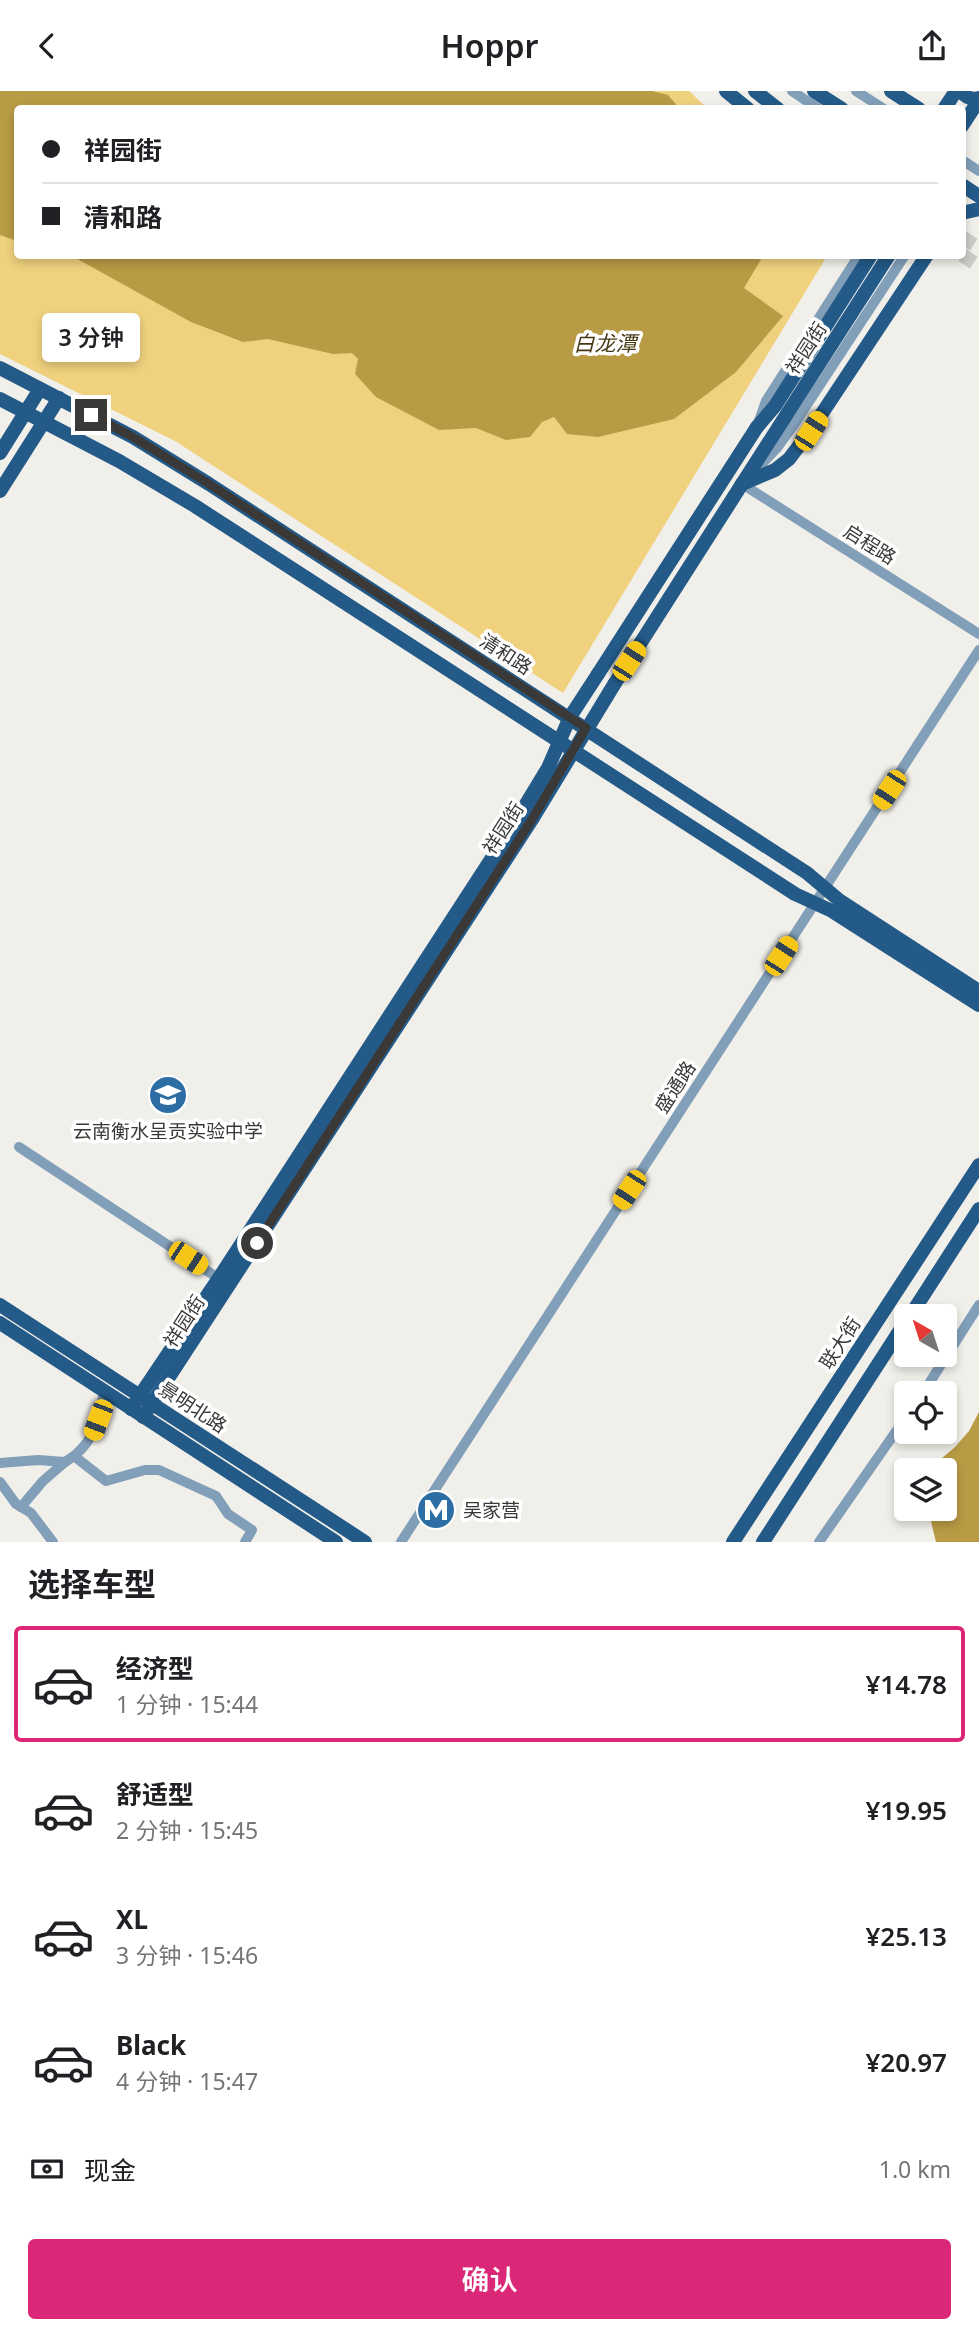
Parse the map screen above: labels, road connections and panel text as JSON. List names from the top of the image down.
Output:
{
  "streets": {
    "main road": [
      "祥园街",
      "清和路",
      "联大街",
      "景明北路"
    ],
    "street": ["启程路", "盛通路"]
  },
  "crossings": [
    ["祥园街", "启程路"],
    ["祥园街", "清和路"],
    ["祥园街", "景明北路"],
    ["清和路", "盛通路"]
  ],
  "water": ["白龙潭"],
  "places": {
    "school or university": ["云南衡水呈贡实验中学"],
    "metro station": ["吴家营"]
  },
  "north": "top left",
  "page": {
    "header": "Hoppr",
    "banner": ["祥园街", "清和路"],
    "bubble": "3 分钟",
    "heading": "选择车型",
    "list": [
      {
        "name": "经济型",
        "note": "1 分钟 · 15:44",
        "value": "¥14.78"
      },
      {
        "name": "舒适型",
        "note": "2 分钟 · 15:45",
        "value": "¥19.95"
      },
      {
        "name": "XL",
        "note": "3 分钟 · 15:46",
        "value": "¥25.13"
      },
      {
        "name": "Black",
        "note": "4 分钟 · 15:47",
        "value": "¥20.97"
      }
    ],
    "pay": ["现金", "1.0 km"],
    "buttons": "确认"
  }
}
